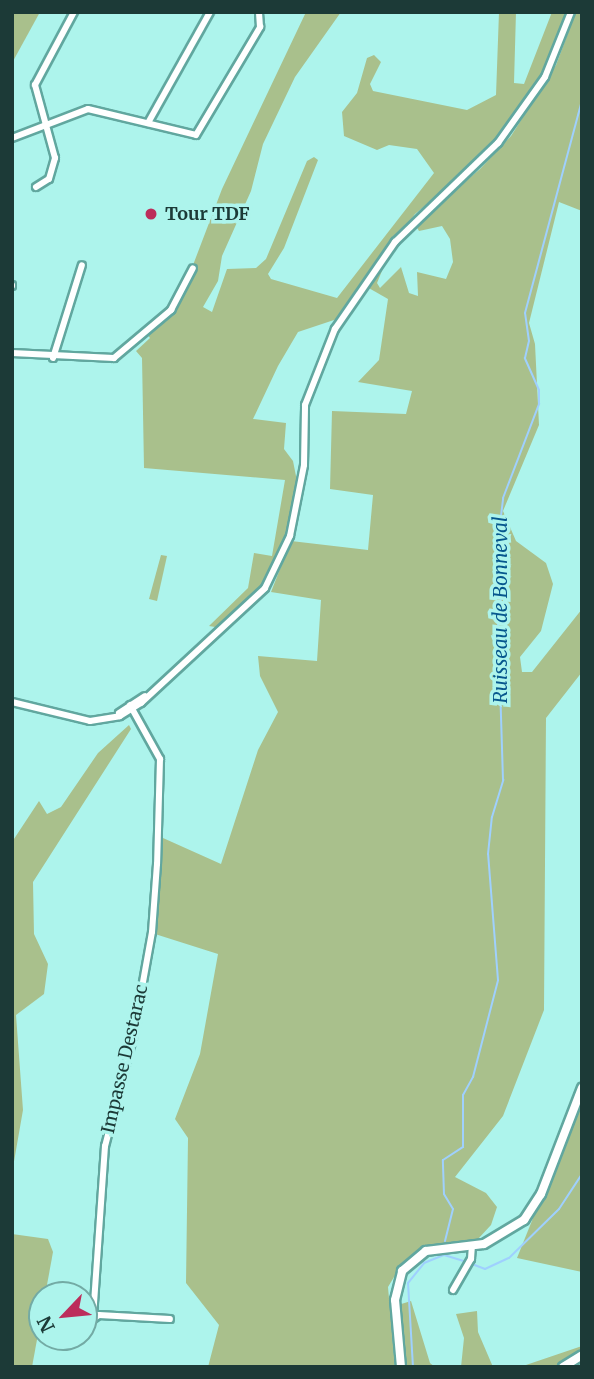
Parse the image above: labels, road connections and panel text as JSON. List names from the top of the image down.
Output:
{
  "streets": {
    "street": ["Impasse Destarac"]
  },
  "water": ["Ruisseau de Bonneval"],
  "places": ["Tour TDF"],
  "north": "bottom left"
}
